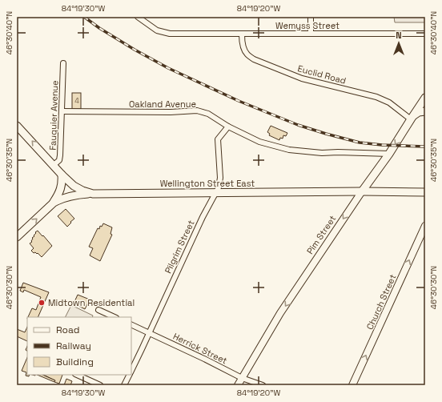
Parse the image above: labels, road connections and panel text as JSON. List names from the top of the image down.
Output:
{
  "streets": {
    "main road": ["Wellington Street East", "Pim Street"],
    "street": [
      "Wemyss Street",
      "Euclid Road",
      "Oakland Avenue",
      "Fauquier Avenue",
      "Pilgrim Street",
      "Church Street",
      "Herrick Street"
    ]
  },
  "crossings": [
    ["Wemyss Street", "Euclid Road"],
    ["Euclid Road", "Pim Street"],
    ["Oakland Avenue", "Fauquier Avenue"],
    ["Oakland Avenue", "Pim Street"],
    ["Oakland Avenue", "Pilgrim Street"],
    ["Fauquier Avenue", "Wellington Street East"],
    ["Wellington Street East", "Pim Street"],
    ["Wellington Street East", "Pilgrim Street"],
    ["Pim Street", "Herrick Street"],
    ["Pilgrim Street", "Herrick Street"]
  ],
  "one_way": ["Pim Street", "Church Street"],
  "places": ["Midtown Residential"],
  "house_numbers": ["4"],
  "legend": ["Road", "Railway", "Building"],
  "north": "top",
  "coordinates": [
    "84°19'30\"W",
    "84°19'20\"W",
    "46°30'40\"N",
    "46°30'35\"N",
    "46°30'30\"N"
  ]
}
